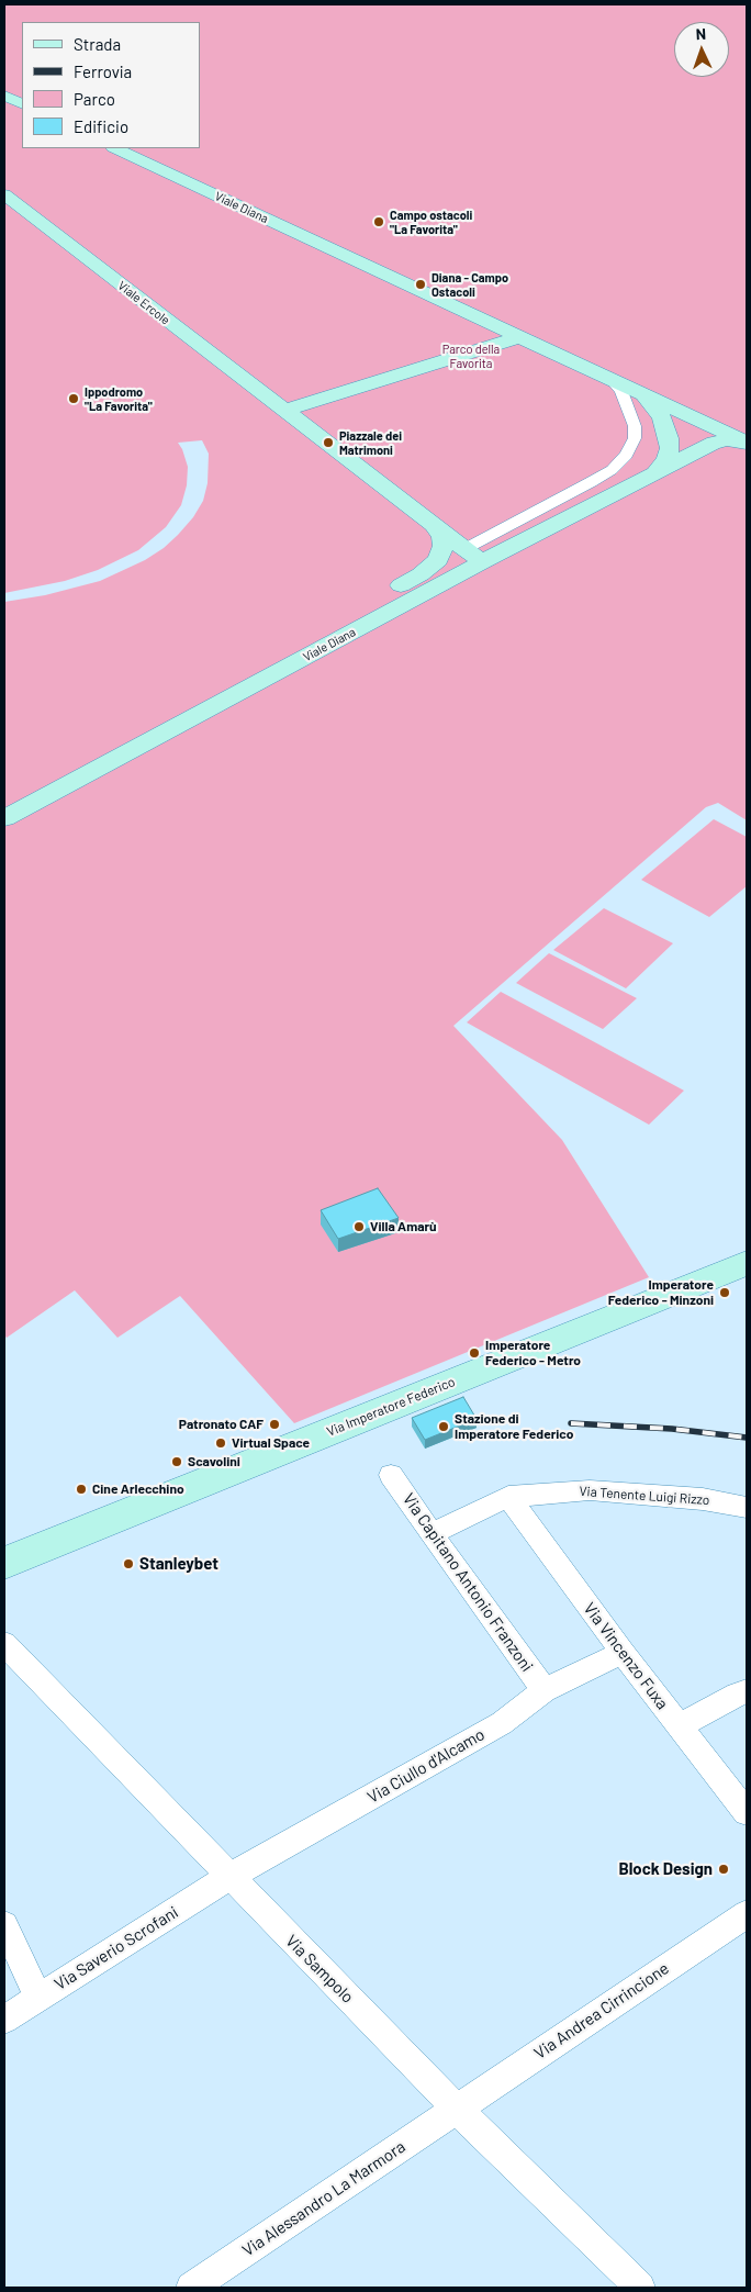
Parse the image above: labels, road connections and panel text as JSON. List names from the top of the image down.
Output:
{
  "streets": {
    "street": [
      "Viale Diana",
      "Viale Ercole",
      "Via Imperatore Federico",
      "Via Tenente Luigi Rizzo",
      "Via Capitano Antonio Franzoni",
      "Via Vincenzo Fuxa",
      "Via Ciullo d'Alcamo",
      "Via Saverio Scrofani",
      "Via Sampolo",
      "Via Andrea Cirrincione",
      "Via Alessandro La Marmora"
    ]
  },
  "crossings": [
    ["Viale Diana", "Viale Ercole"],
    ["Via Tenente Luigi Rizzo", "Via Vincenzo Fuxa"],
    ["Via Capitano Antonio Franzoni", "Via Ciullo d'Alcamo"],
    ["Via Vincenzo Fuxa", "Via Ciullo d'Alcamo"],
    ["Via Ciullo d'Alcamo", "Via Saverio Scrofani"],
    ["Via Ciullo d'Alcamo", "Via Sampolo"],
    ["Via Saverio Scrofani", "Via Sampolo"],
    ["Via Sampolo", "Via Andrea Cirrincione"],
    ["Via Sampolo", "Via Alessandro La Marmora"],
    ["Via Andrea Cirrincione", "Via Alessandro La Marmora"]
  ],
  "parks": ["Parco della Favorita"],
  "places": [
    "Campo ostacoli \"La Favorita\"",
    "Diana - Campo Ostacoli",
    "Ippodromo \"La Favorita\"",
    "Piazzale dei Matrimoni",
    "Villa Amarù",
    "Imperatore Federico - Minzoni",
    "Imperatore Federico - Metro",
    "Patronato CAF",
    "Stazione di Imperatore Federico",
    "Virtual Space",
    "Scavolini",
    "Cine Arlecchino",
    "Stanleybet",
    "Block Design"
  ],
  "legend": [
    "Strada",
    "Ferrovia",
    "Parco",
    "Edificio"
  ],
  "north": "top"
}
